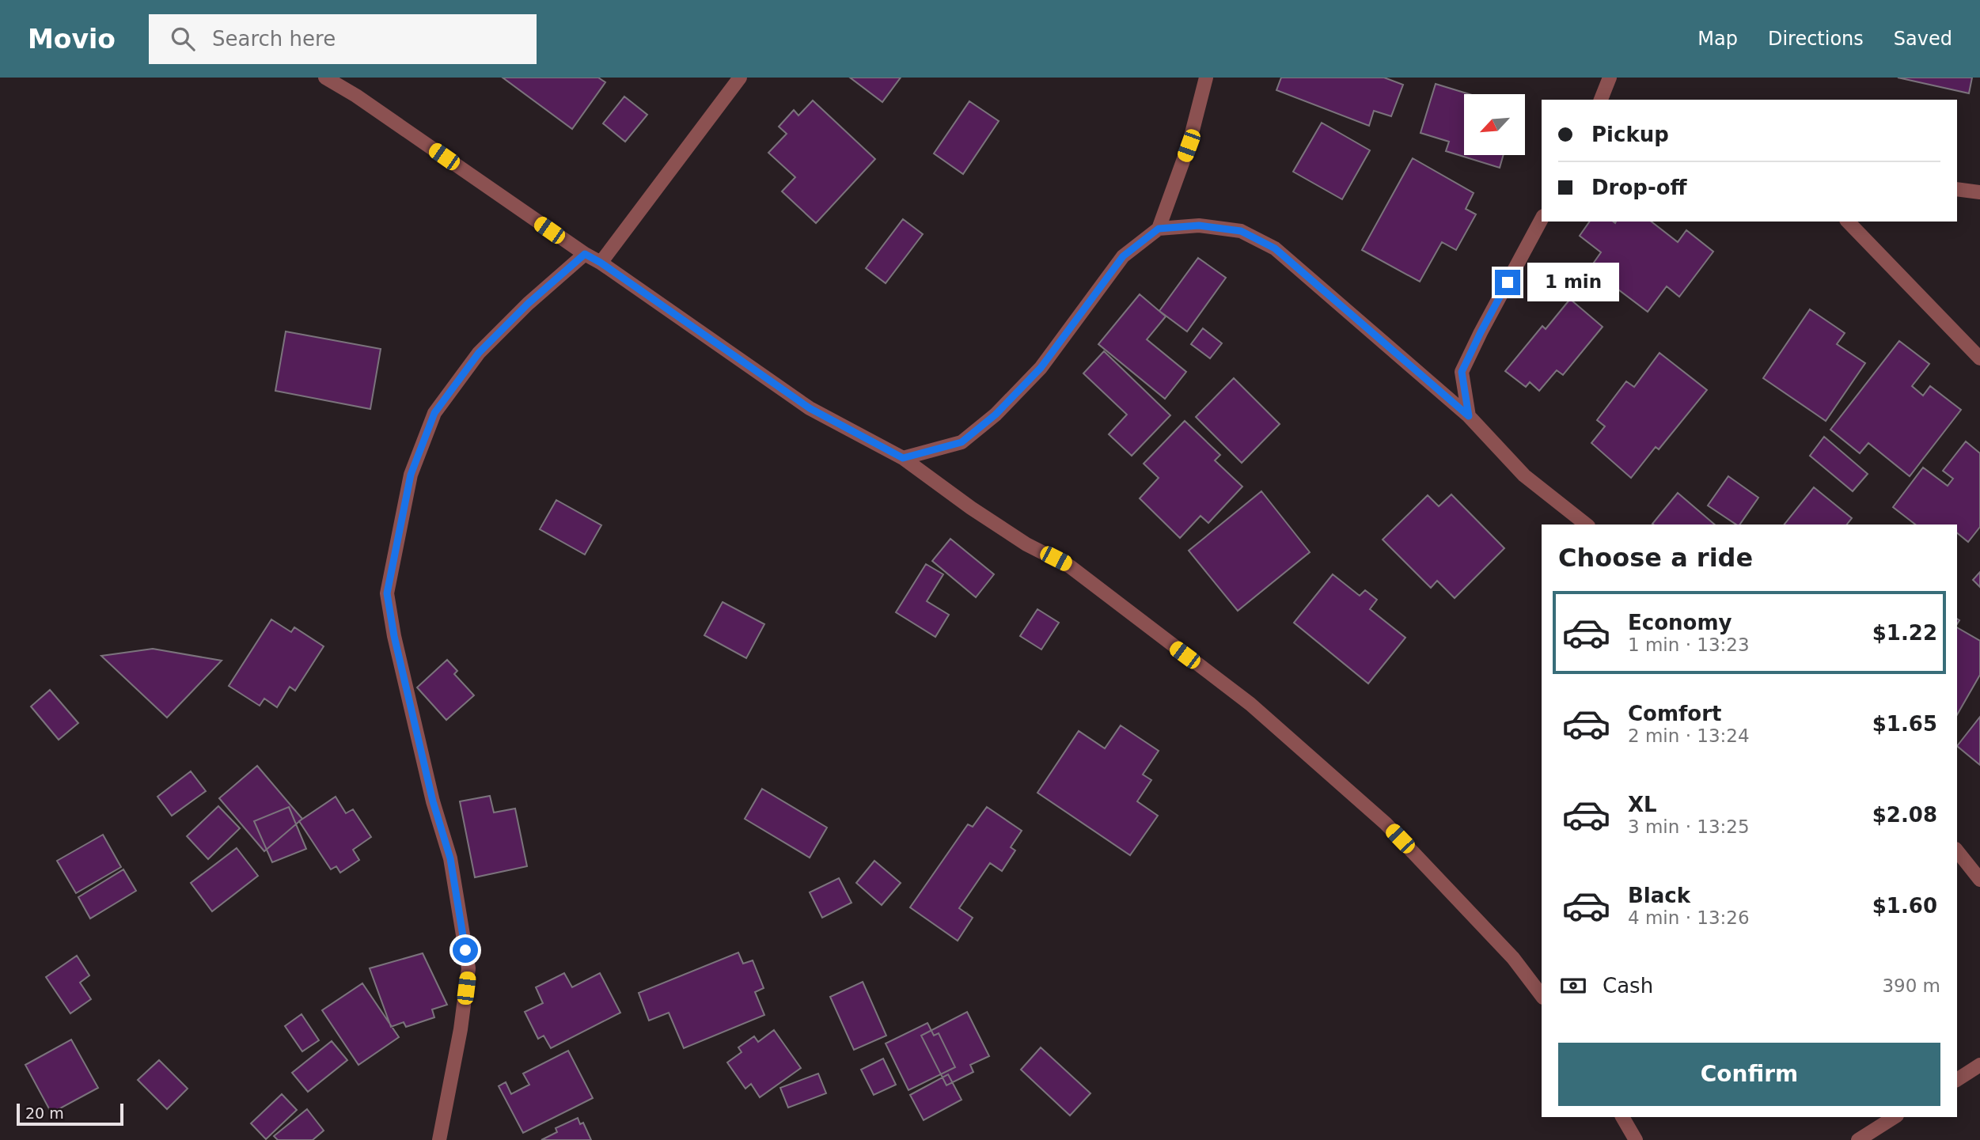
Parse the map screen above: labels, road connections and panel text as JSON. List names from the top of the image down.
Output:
{
  "scale_bar": "20 m",
  "north": "bottom left",
  "page": {
    "header": "Movio",
    "search": "Search here",
    "nav": ["Map", "Directions", "Saved"],
    "banner": ["Pickup", "Drop-off"],
    "bubble": "1 min",
    "heading": "Choose a ride",
    "list": [
      {
        "name": "Economy",
        "note": "1 min · 13:23",
        "value": "$1.22"
      },
      {
        "name": "Comfort",
        "note": "2 min · 13:24",
        "value": "$1.65"
      },
      {
        "name": "XL",
        "note": "3 min · 13:25",
        "value": "$2.08"
      },
      {
        "name": "Black",
        "note": "4 min · 13:26",
        "value": "$1.60"
      }
    ],
    "pay": ["Cash", "390 m"],
    "buttons": "Confirm",
    "scale": "20 m"
  }
}
